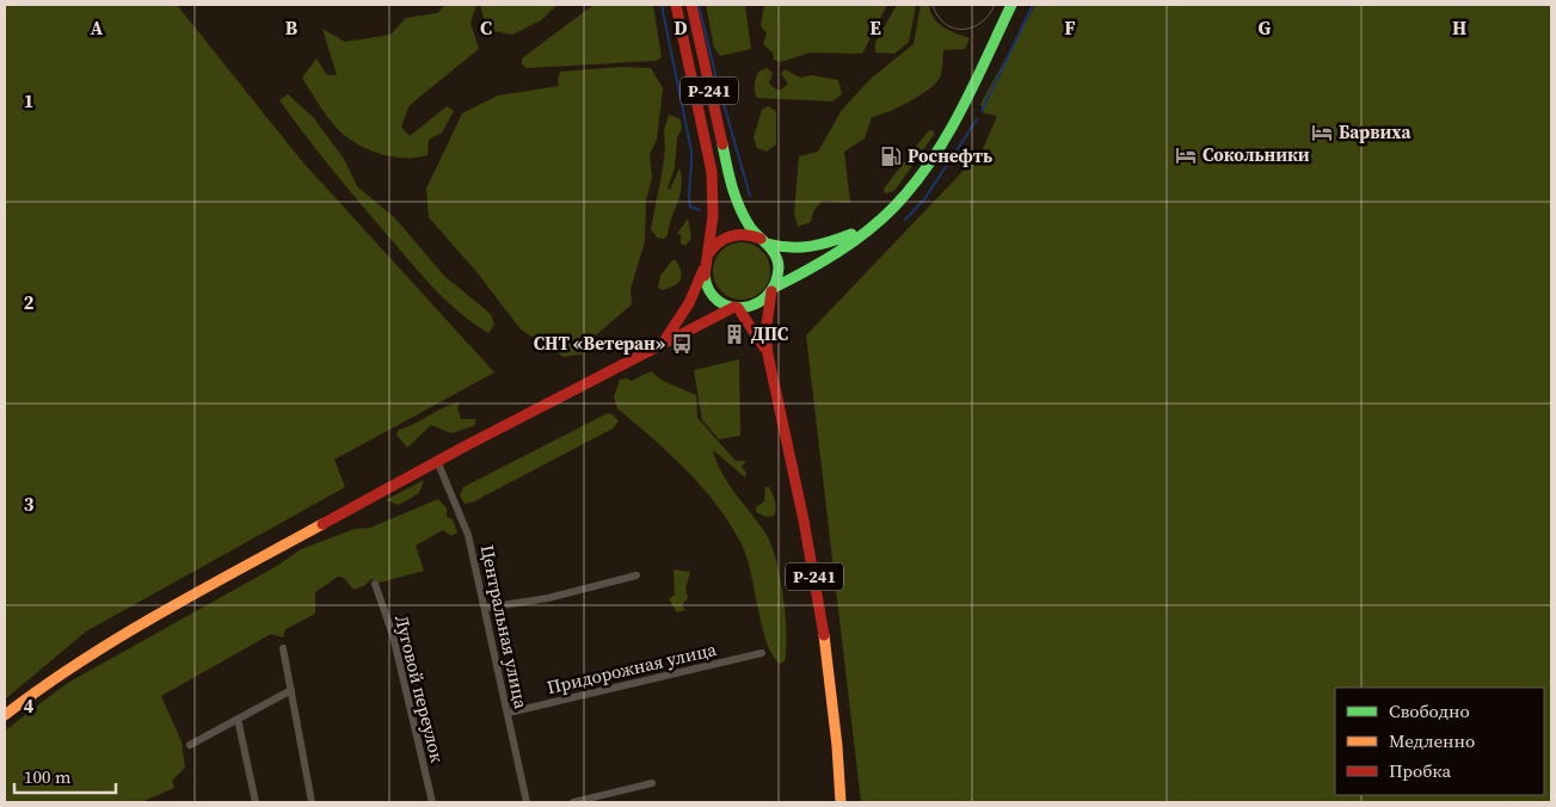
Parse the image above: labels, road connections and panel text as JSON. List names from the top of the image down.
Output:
{
  "streets": {
    "main road": ["Р-241"],
    "street": ["Центральная улица", "Придорожная улица", "Луговой переулок"]
  },
  "crossings": [
    ["Центральная улица", "Придорожная улица"]
  ],
  "places": {
    "hotel": ["Барвиха", "Сокольники"],
    "fuel station": ["Роснефть"],
    "building": ["ДПС"],
    "bus stop": ["СНТ «Ветеран»"]
  },
  "legend": ["Свободно", "Медленно", "Пробка"],
  "scale_bar": "100 m",
  "grid": {
    "columns": [
      "A",
      "B",
      "C",
      "D",
      "E",
      "F",
      "G",
      "H"
    ],
    "rows": [
      "1",
      "2",
      "3",
      "4"
    ]
  }
}
